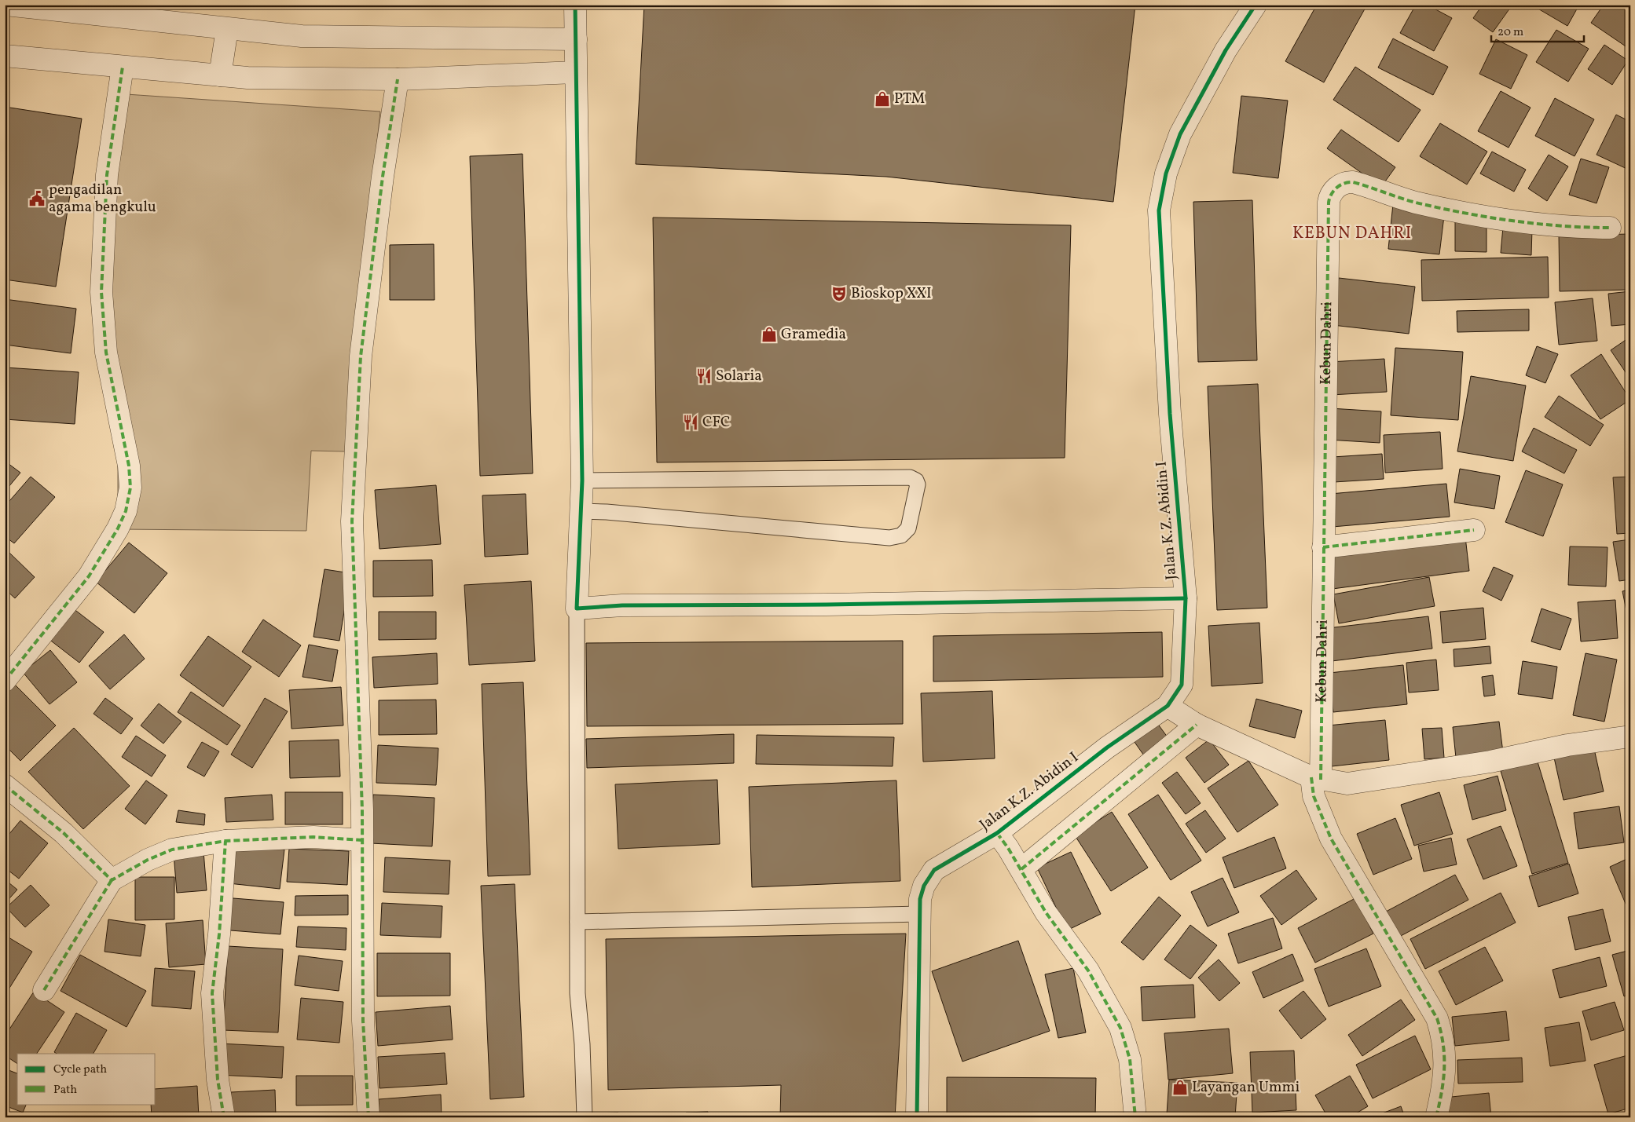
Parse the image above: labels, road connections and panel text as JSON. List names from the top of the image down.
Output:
{
  "streets": {
    "street": ["Kebun Dahri", "Jalan K.Z. Abidin I"]
  },
  "districts": ["KEBUN DAHRI"],
  "places": {
    "shop": ["PTM", "Gramedia", "Layangan Ummi"],
    "public building": ["pengadilan agama bengkulu"],
    "theatre": ["Bioskop XXI"],
    "restaurant": ["Solaria", "CFC"]
  },
  "legend": ["Cycle path", "Path"],
  "scale_bar": "20 m"
}
